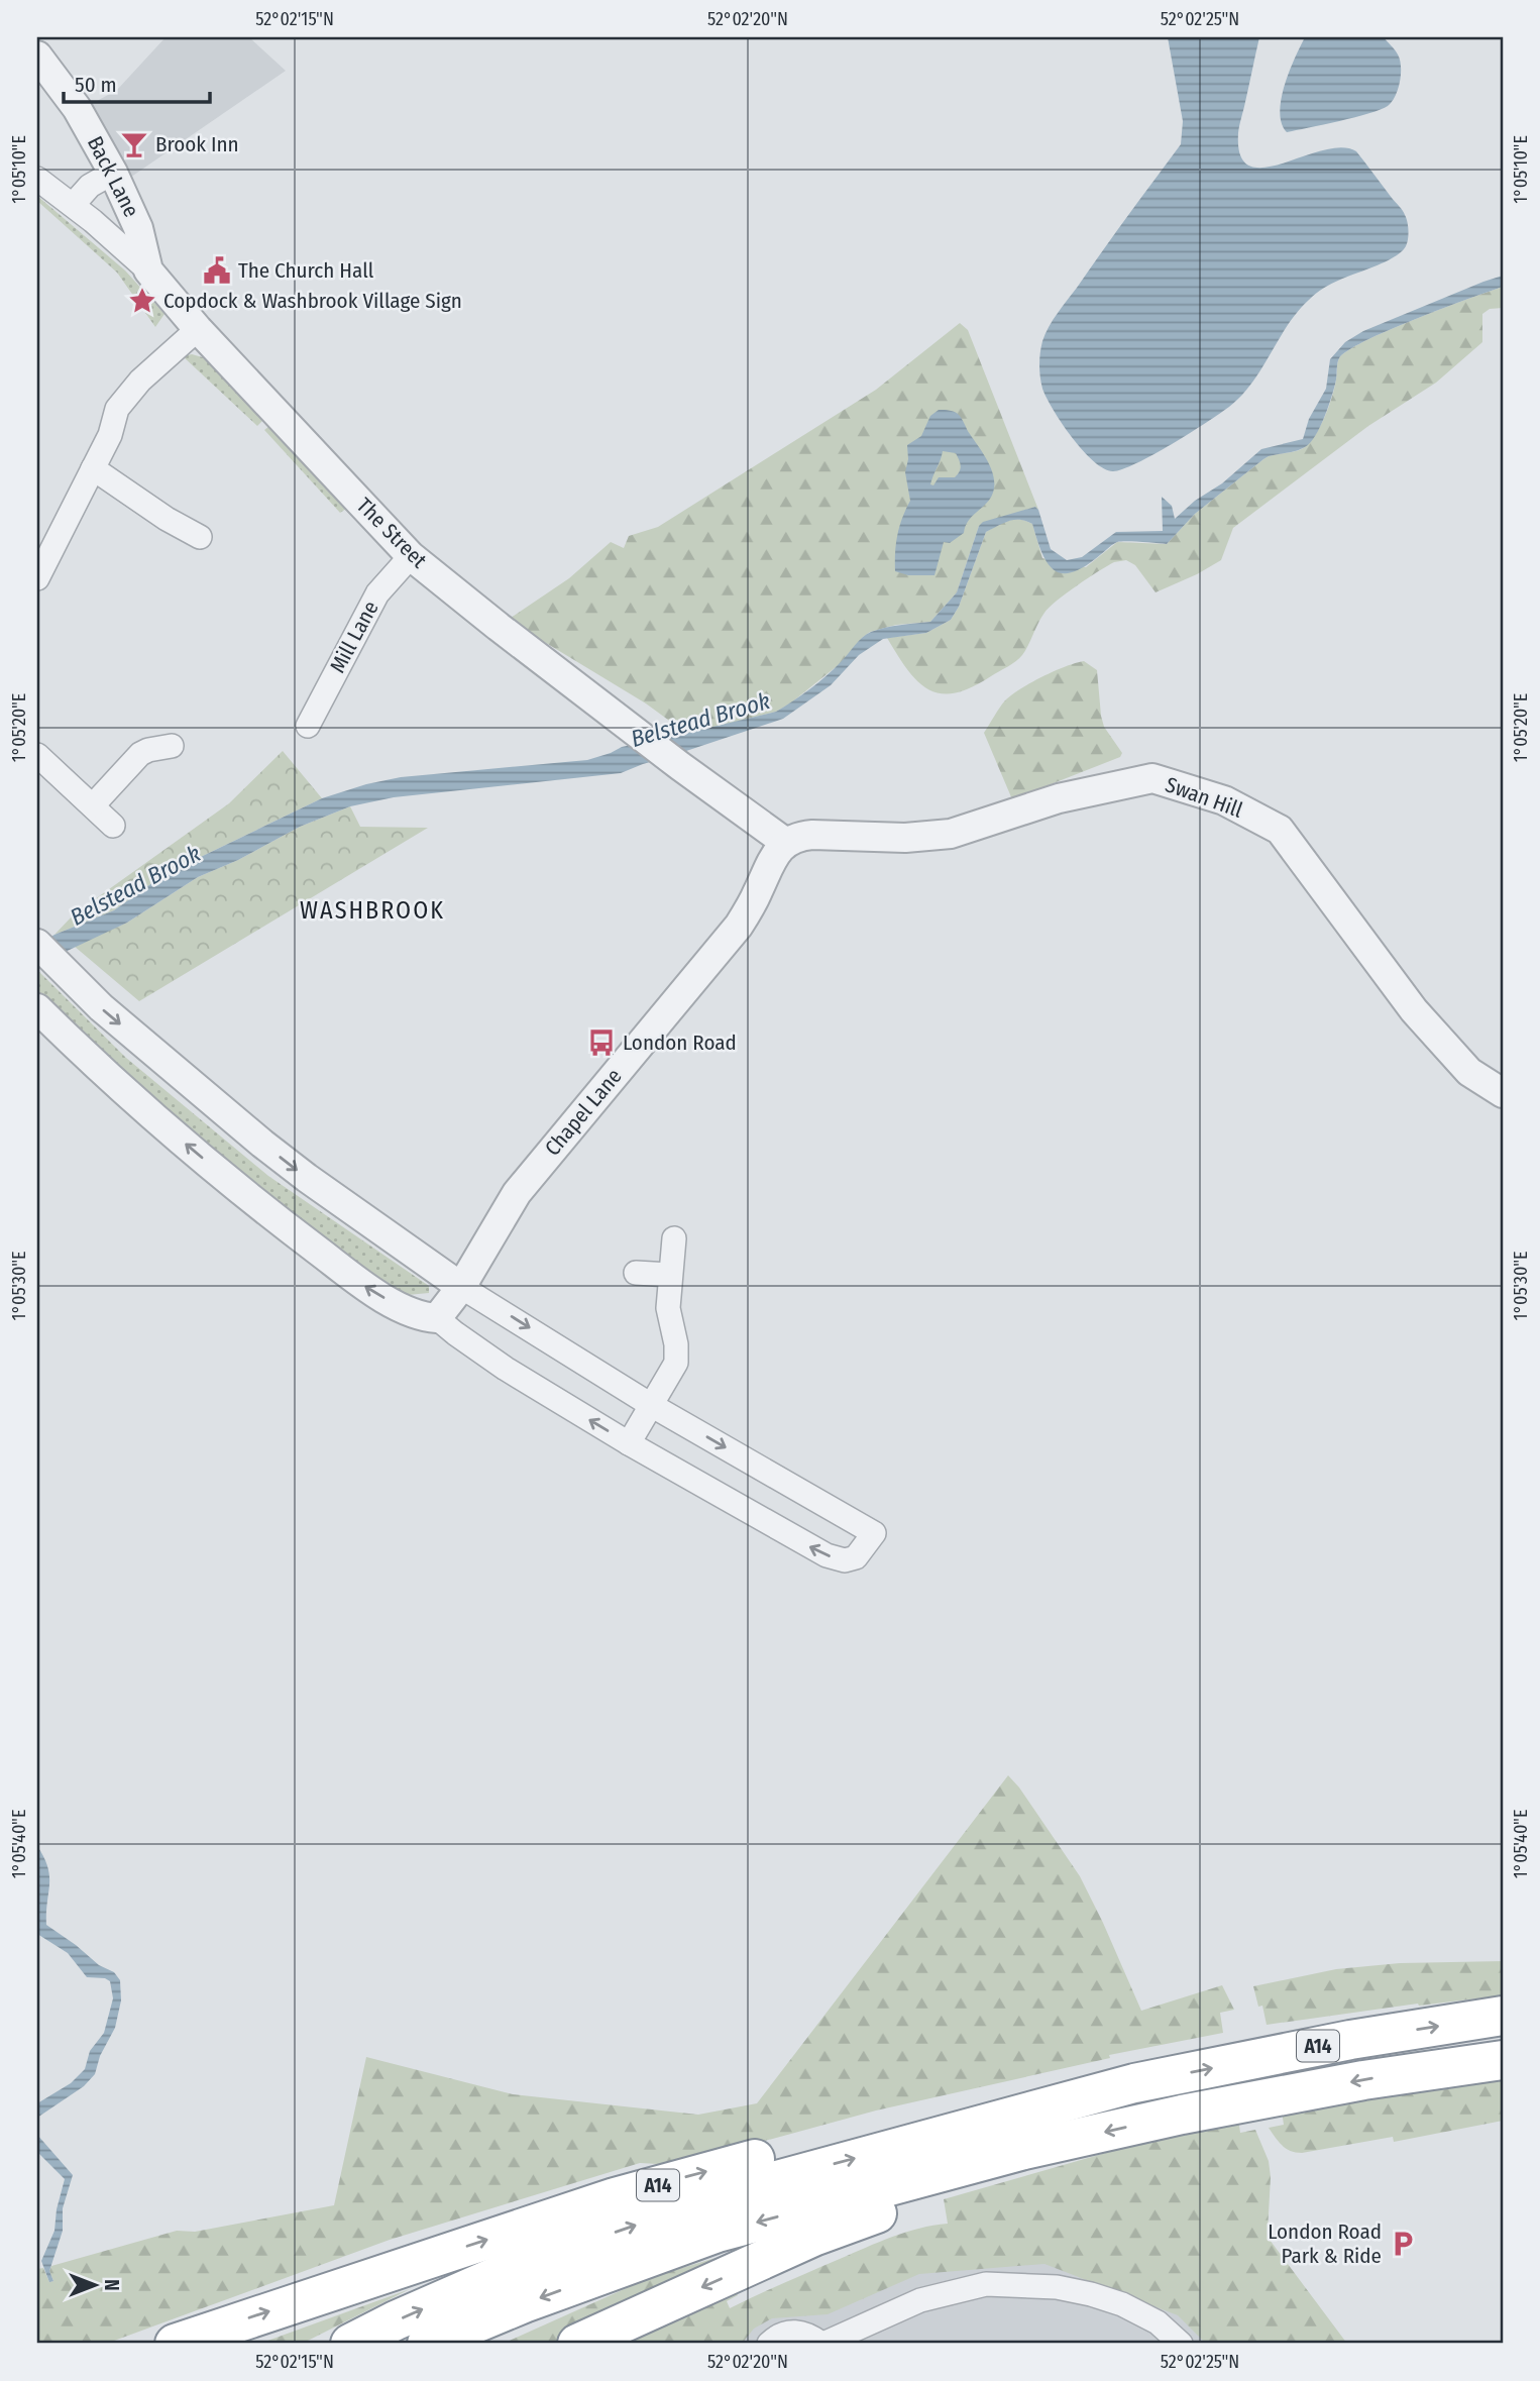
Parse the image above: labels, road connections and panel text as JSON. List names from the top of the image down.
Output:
{
  "streets": {
    "highway": ["A14"],
    "street": [
      "Back Lane",
      "The Street",
      "Mill Lane",
      "Swan Hill",
      "Chapel Lane"
    ]
  },
  "crossings": [
    ["Back Lane", "The Street"],
    ["The Street", "Mill Lane"],
    ["The Street", "Swan Hill"],
    ["The Street", "Chapel Lane"],
    ["Swan Hill", "Chapel Lane"]
  ],
  "districts": ["WASHBROOK"],
  "water": ["Belstead Brook"],
  "places": {
    "bar": ["Brook Inn"],
    "public building": ["The Church Hall"],
    "place": ["Copdock & Washbrook Village Sign"],
    "bus stop": ["London Road"],
    "parking": ["London Road Park & Ride"]
  },
  "scale_bar": "50 m",
  "north": "right",
  "coordinates": [
    "52°02'15\"N",
    "52°02'20\"N",
    "52°02'25\"N",
    "1°05'10\"E",
    "1°05'20\"E",
    "1°05'30\"E",
    "1°05'40\"E"
  ]
}
